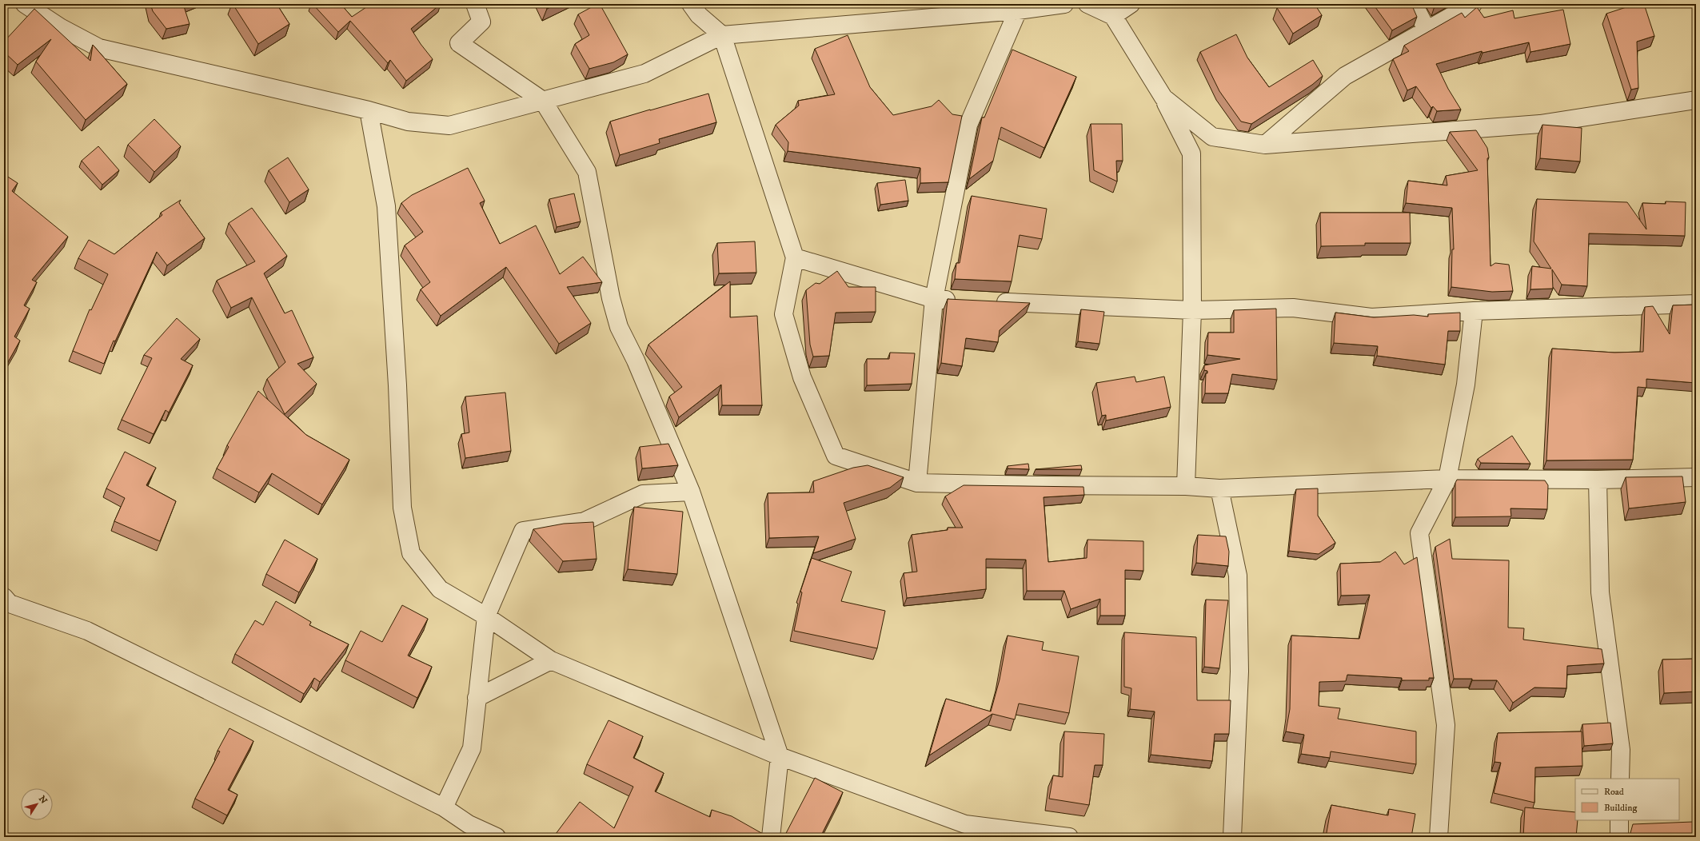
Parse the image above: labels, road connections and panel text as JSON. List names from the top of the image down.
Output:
{
  "legend": ["Road", "Building"],
  "north": "top right"
}
